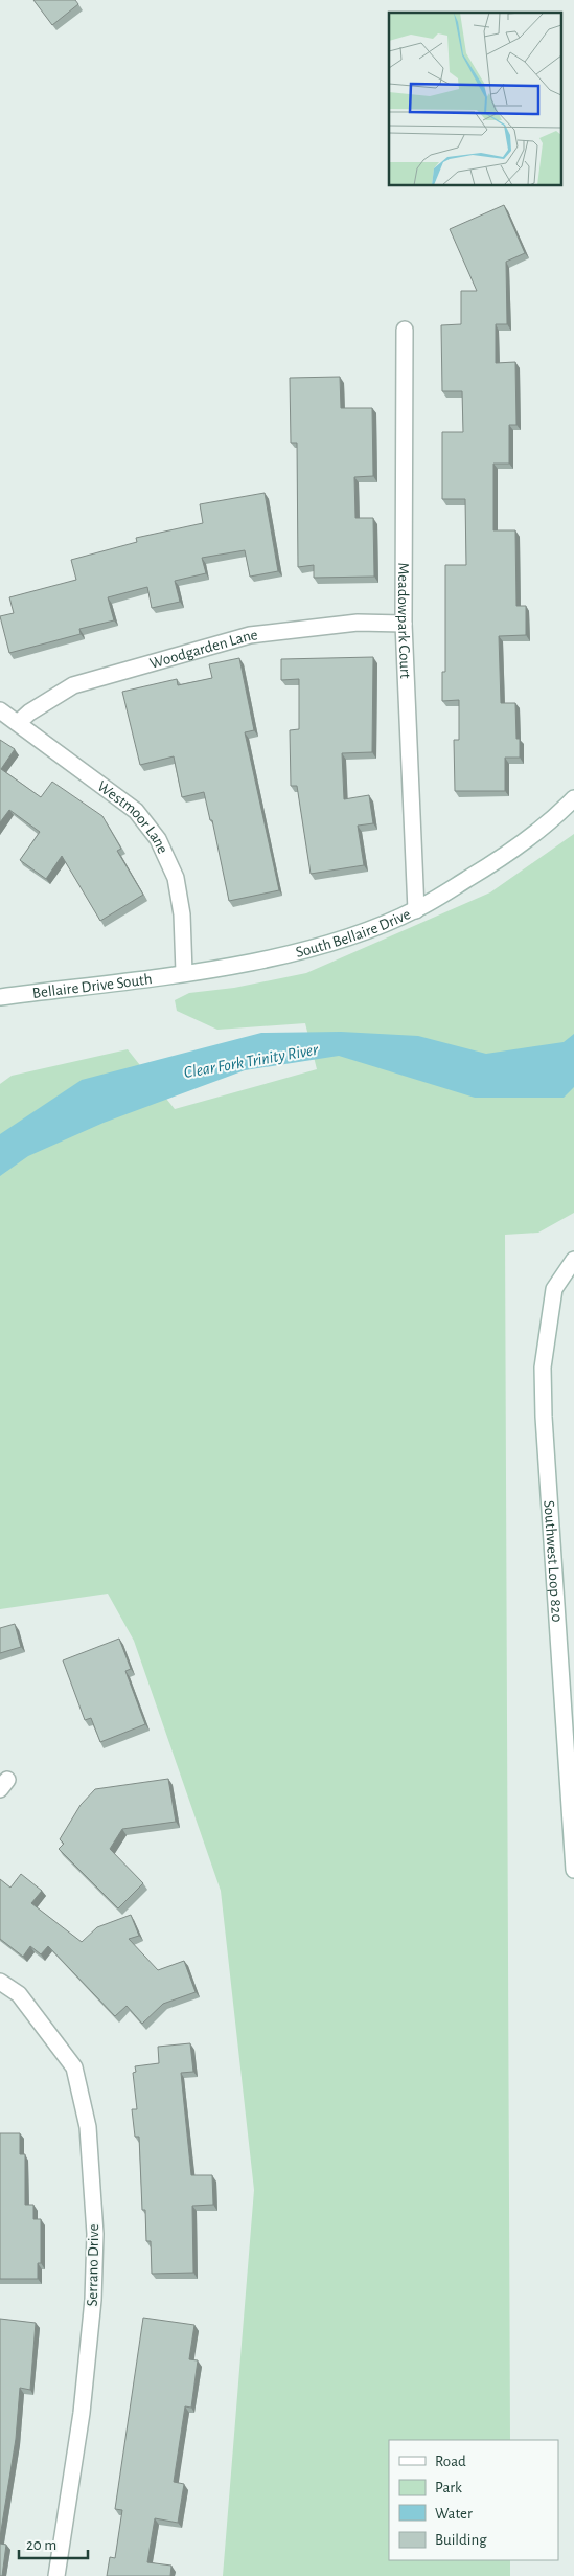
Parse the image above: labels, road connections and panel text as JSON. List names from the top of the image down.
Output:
{
  "streets": {
    "street": [
      "Meadowpark Court",
      "Woodgarden Lane",
      "Westmoor Lane",
      "South Bellaire Drive",
      "Bellaire Drive South",
      "Southwest Loop 820",
      "Serrano Drive"
    ]
  },
  "crossings": [
    ["Meadowpark Court", "Woodgarden Lane"],
    ["Meadowpark Court", "South Bellaire Drive"],
    ["Woodgarden Lane", "Westmoor Lane"],
    ["Westmoor Lane", "South Bellaire Drive"],
    ["Westmoor Lane", "Bellaire Drive South"],
    ["South Bellaire Drive", "Bellaire Drive South"]
  ],
  "water": ["Clear Fork Trinity River"],
  "legend": [
    "Road",
    "Park",
    "Water",
    "Building"
  ],
  "scale_bar": "20 m"
}
